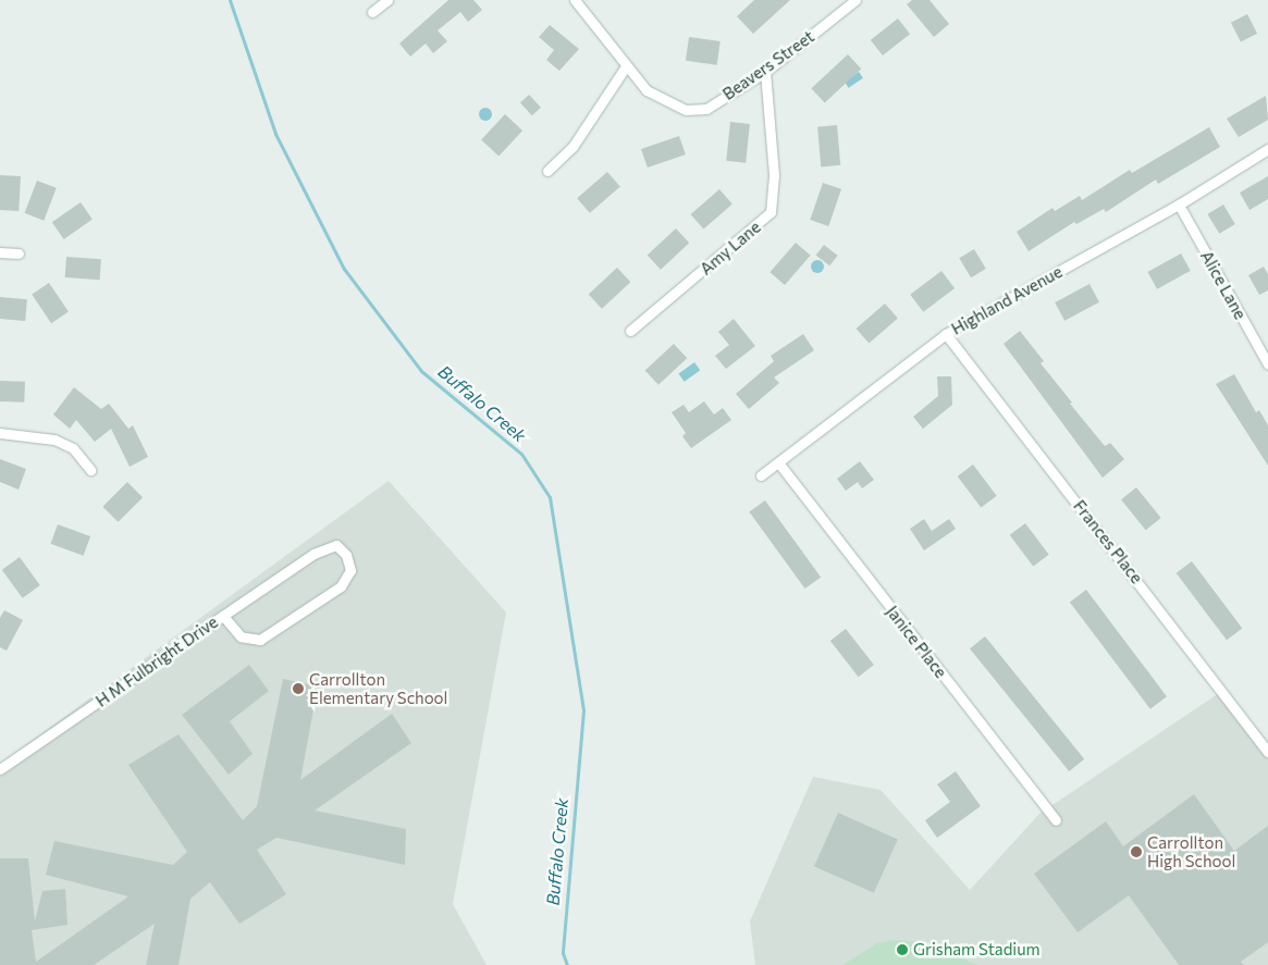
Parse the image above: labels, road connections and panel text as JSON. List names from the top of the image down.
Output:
{
  "streets": {
    "street": [
      "Beavers Street",
      "Amy Lane",
      "Alice Lane",
      "Highland Avenue",
      "Frances Place",
      "Janice Place",
      "H M Fulbright Drive"
    ]
  },
  "crossings": [
    ["Beavers Street", "Amy Lane"],
    ["Alice Lane", "Highland Avenue"],
    ["Highland Avenue", "Frances Place"],
    ["Highland Avenue", "Janice Place"]
  ],
  "water": ["Buffalo Creek"],
  "places": ["Carrollton Elementary School", "Carrollton High School", "Grisham Stadium"]
}
